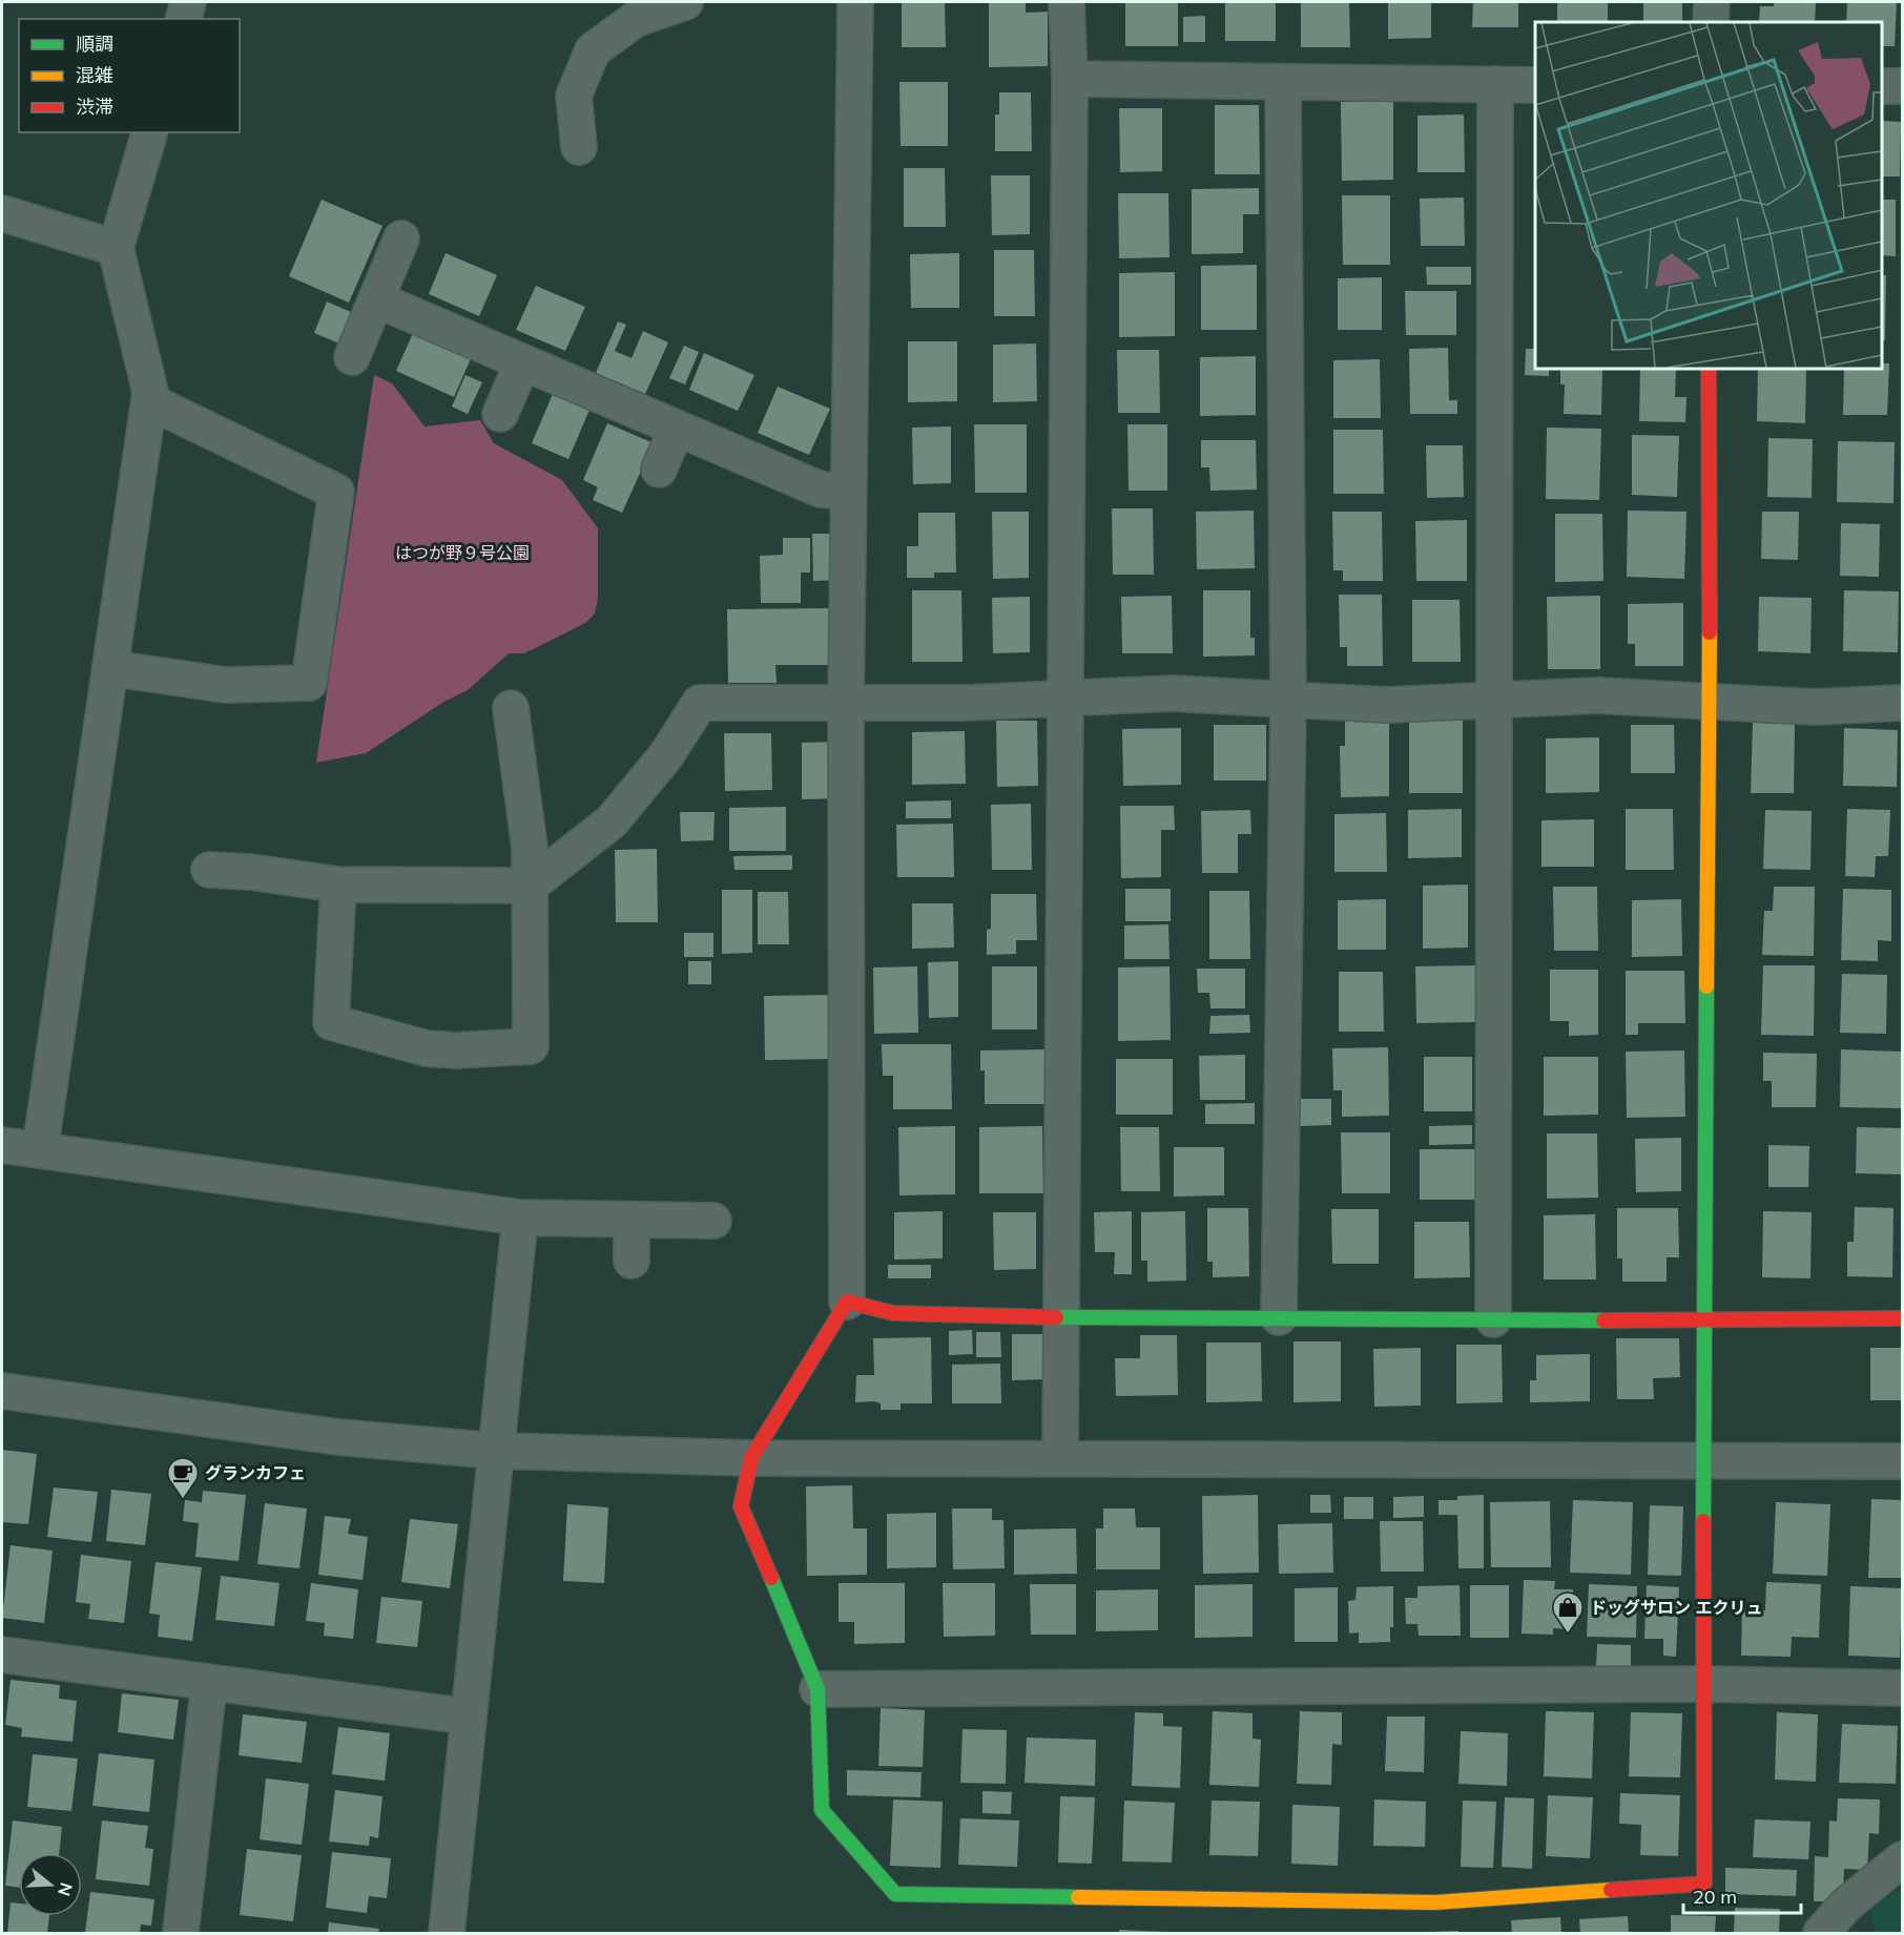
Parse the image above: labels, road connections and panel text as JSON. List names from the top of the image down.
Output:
{
  "parks": ["はつが野９号公園"],
  "places": {
    "cafe": ["グランカフェ"],
    "shop": ["ドッグサロン エクリュ"]
  },
  "legend": ["順調", "混雑", "渋滞"],
  "scale_bar": "20 m",
  "north": "right"
}
